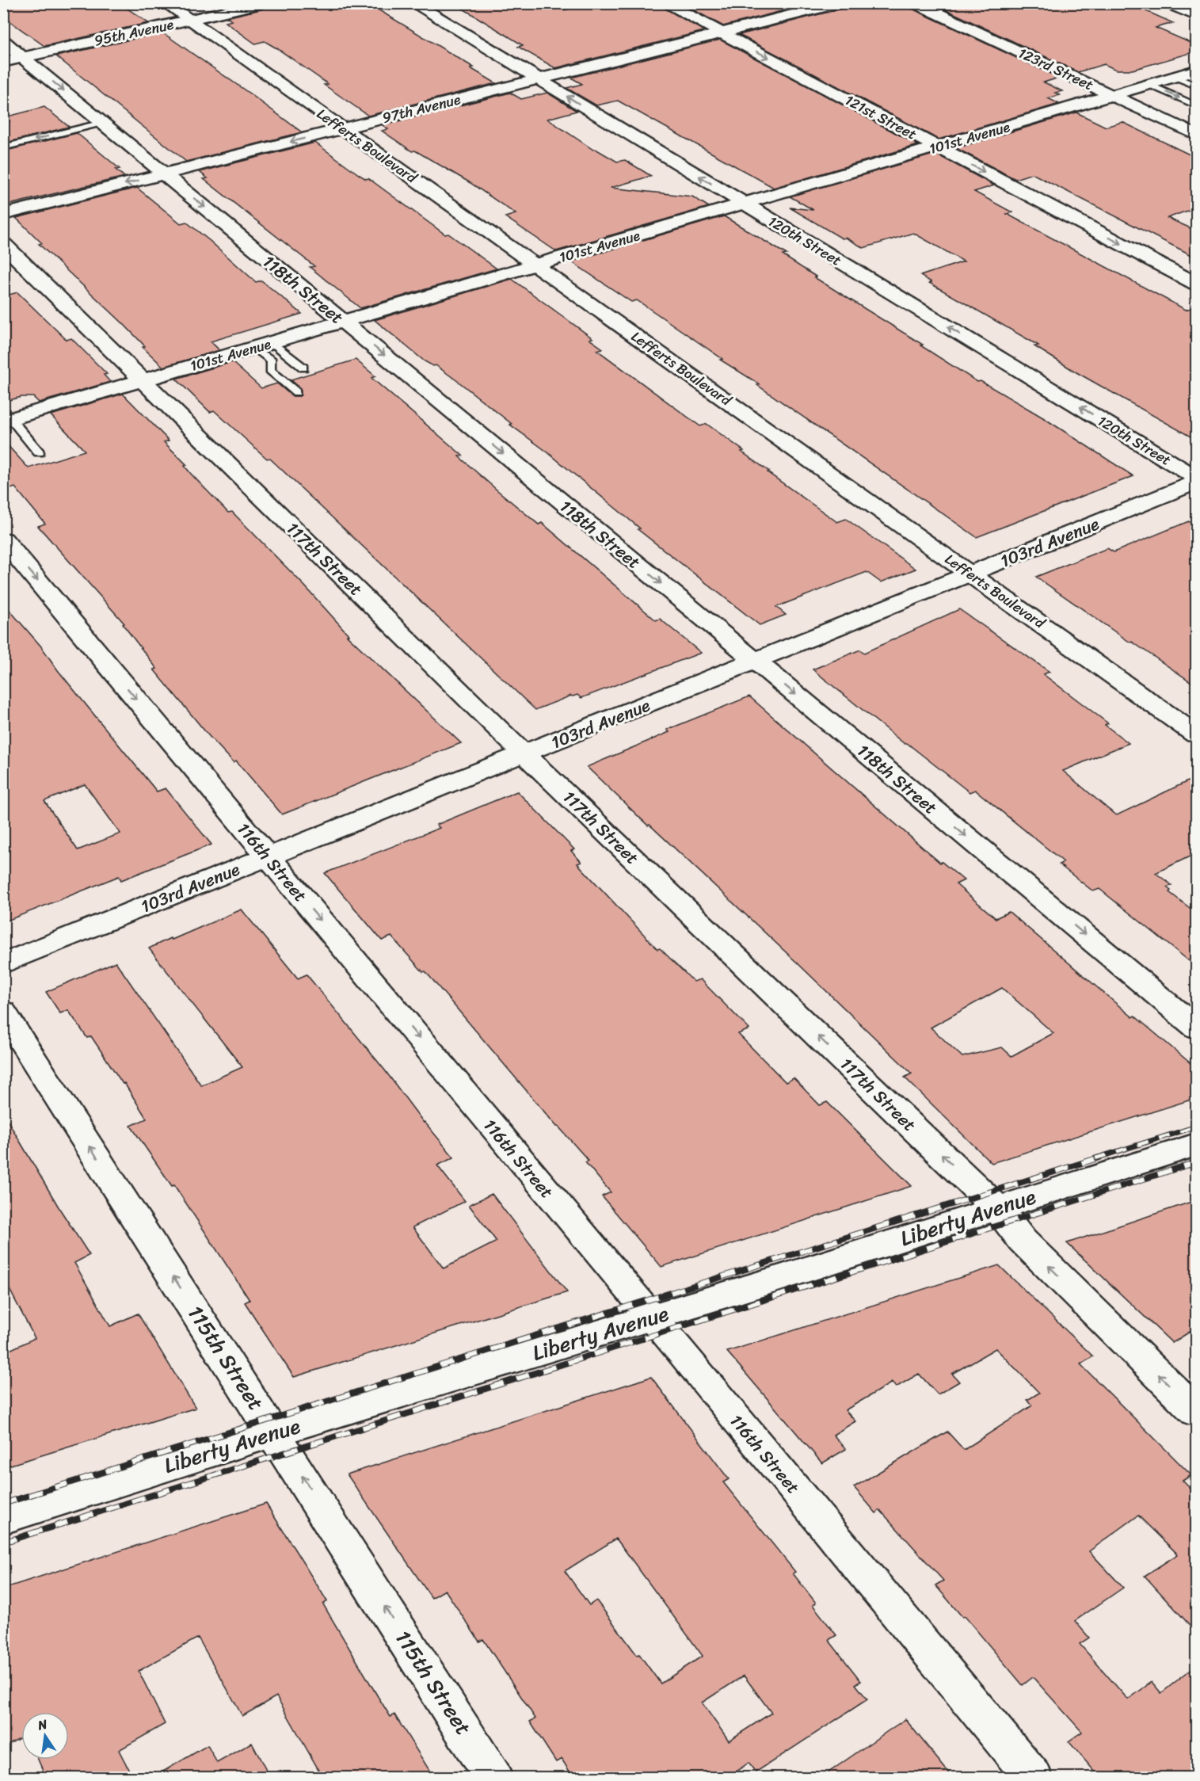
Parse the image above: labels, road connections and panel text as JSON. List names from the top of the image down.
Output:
{
  "streets": {
    "street": [
      "95th Avenue",
      "123rd Street",
      "97th Avenue",
      "121st Street",
      "101st Avenue",
      "Lefferts Boulevard",
      "120th Street",
      "118th Street",
      "103rd Avenue",
      "117th Street",
      "116th Street",
      "Liberty Avenue",
      "115th Street"
    ]
  },
  "crossings": [
    ["95th Avenue", "Lefferts Boulevard"],
    ["95th Avenue", "118th Street"],
    ["123rd Street", "101st Avenue"],
    ["97th Avenue", "121st Street"],
    ["97th Avenue", "Lefferts Boulevard"],
    ["97th Avenue", "120th Street"],
    ["97th Avenue", "118th Street"],
    ["121st Street", "101st Avenue"],
    ["101st Avenue", "Lefferts Boulevard"],
    ["101st Avenue", "120th Street"],
    ["101st Avenue", "118th Street"],
    ["101st Avenue", "117th Street"],
    ["Lefferts Boulevard", "103rd Avenue"],
    ["118th Street", "103rd Avenue"],
    ["103rd Avenue", "117th Street"],
    ["103rd Avenue", "116th Street"],
    ["117th Street", "Liberty Avenue"],
    ["116th Street", "Liberty Avenue"],
    ["Liberty Avenue", "115th Street"]
  ],
  "one_way": [
    "97th Avenue",
    "121st Street",
    "120th Street",
    "118th Street",
    "117th Street",
    "116th Street",
    "115th Street"
  ],
  "north": "top"
}
